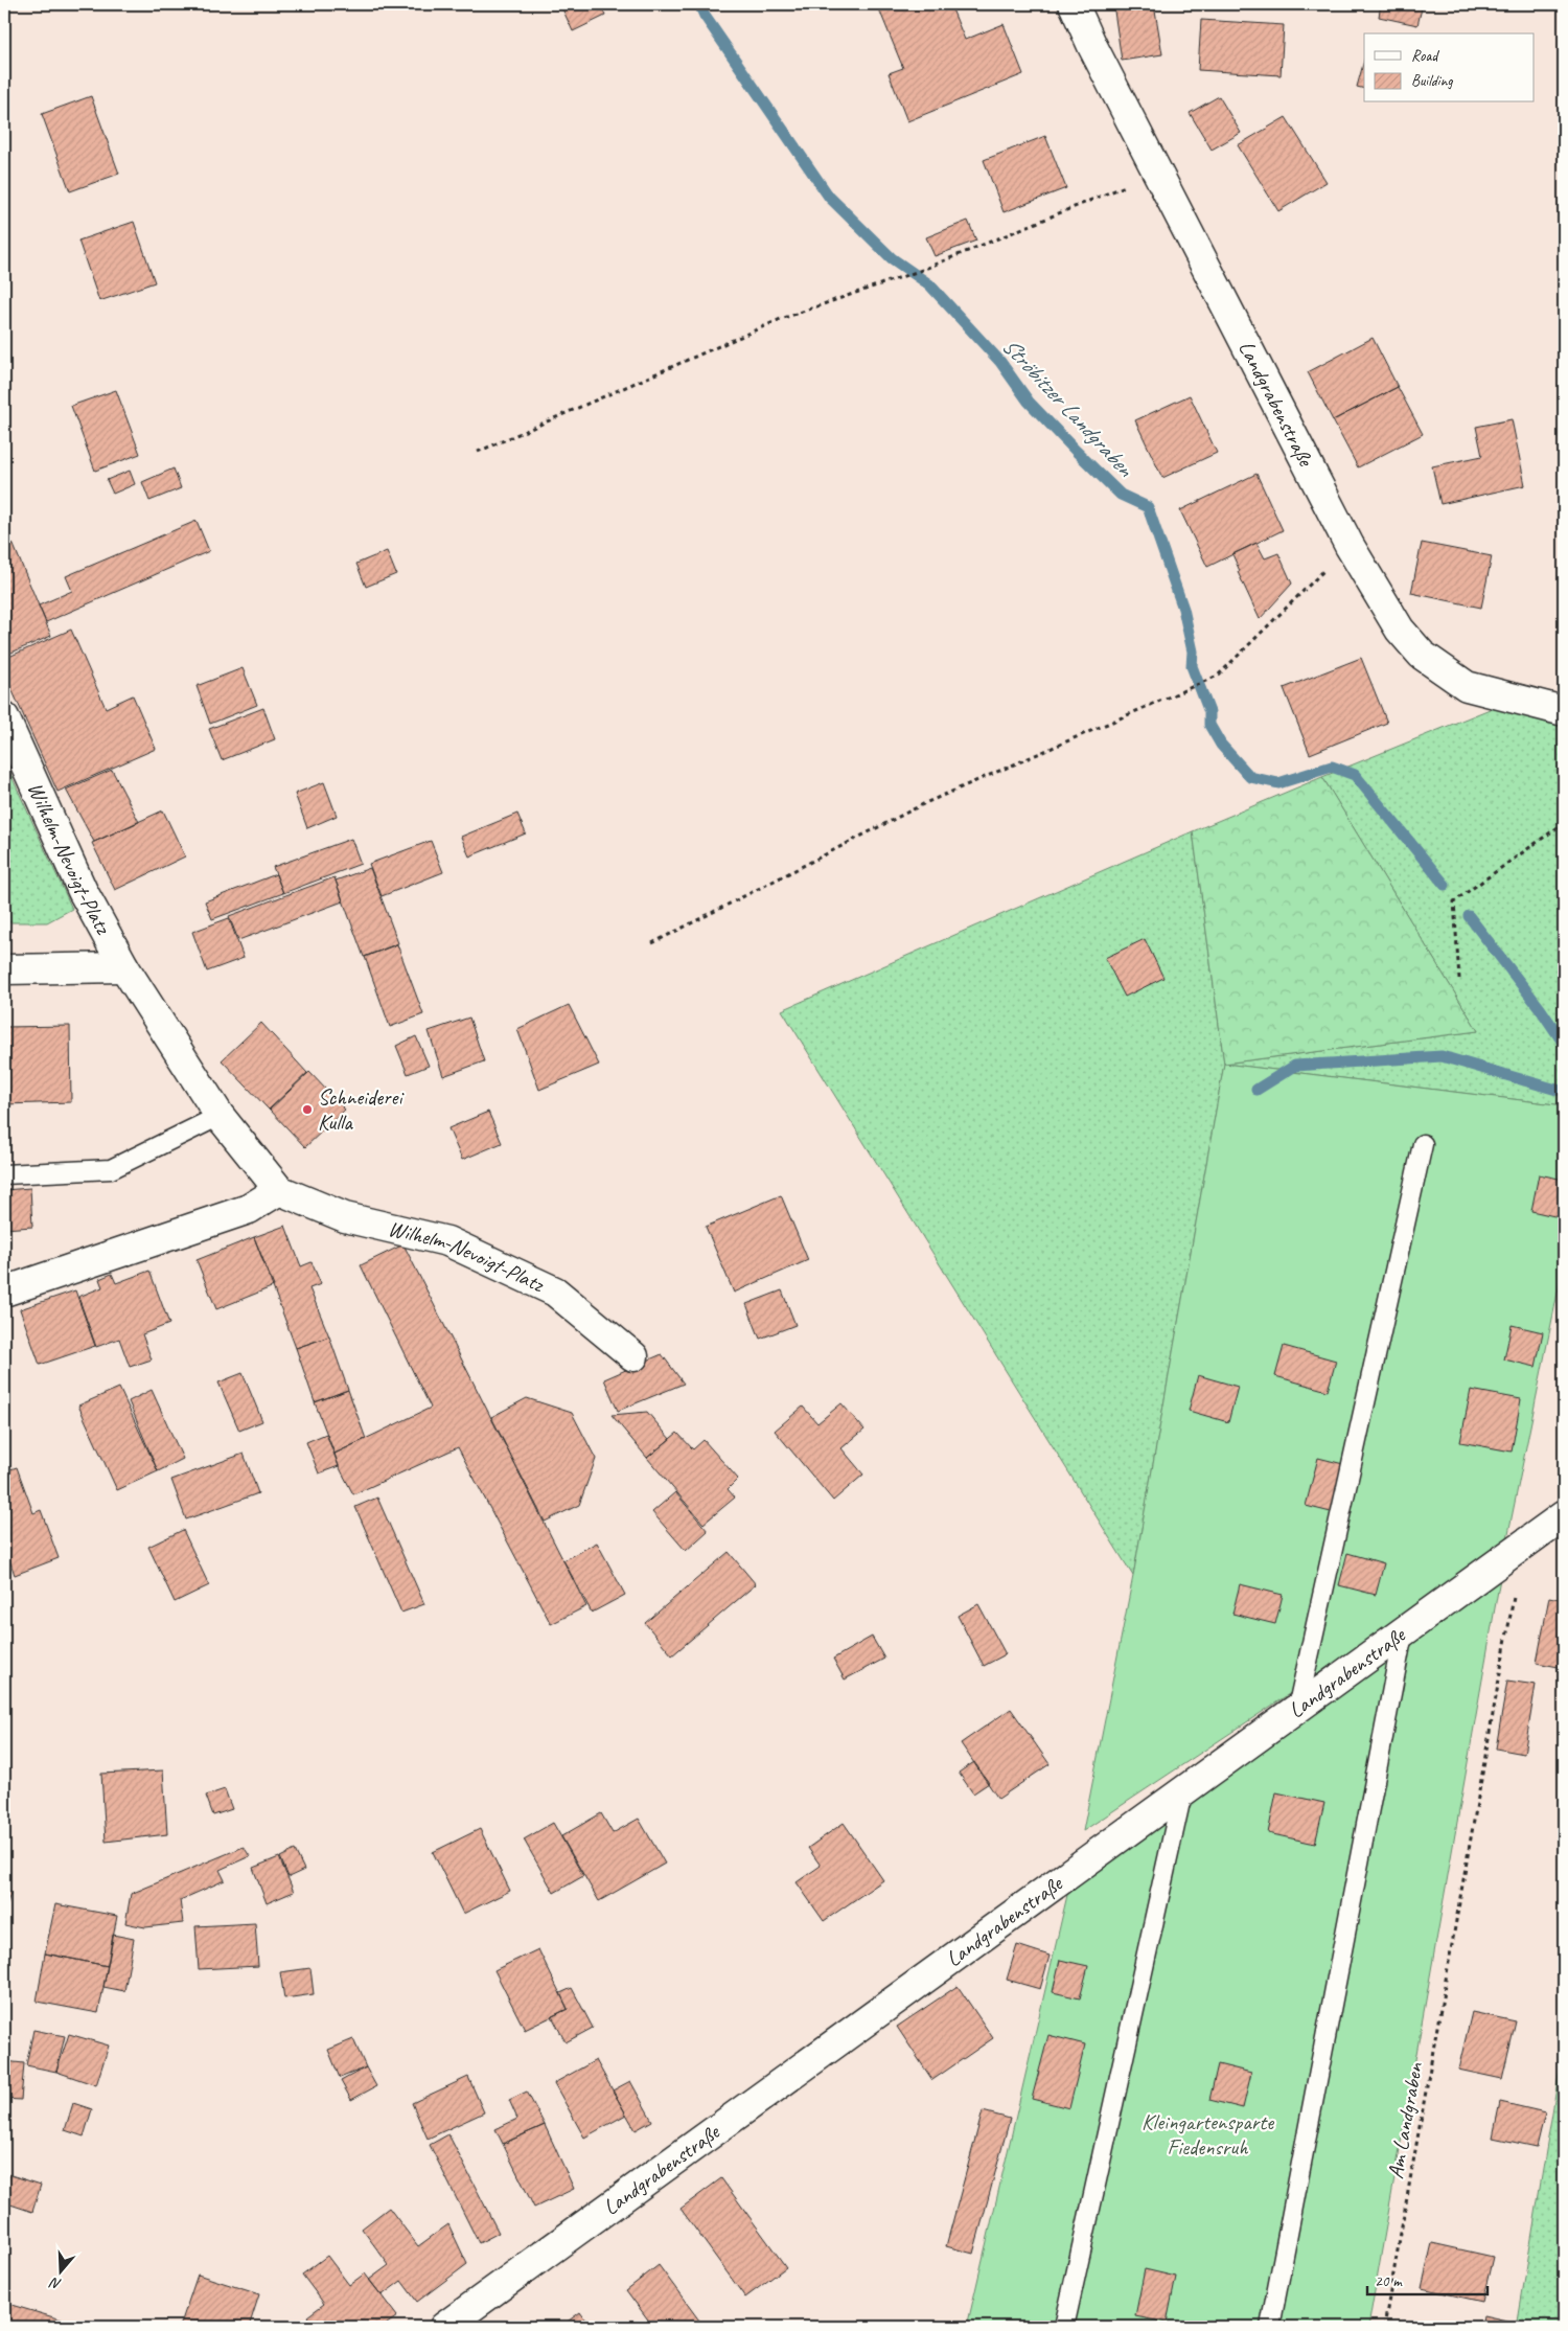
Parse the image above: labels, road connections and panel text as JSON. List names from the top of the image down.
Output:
{
  "streets": {
    "street": ["Landgrabenstraße", "Wilhelm-Nevoigt-Platz"],
    "path": ["Am Landgraben"]
  },
  "crossings": [
    ["Landgrabenstraße", "Am Landgraben"]
  ],
  "water": ["Ströbitzer Landgraben"],
  "parks": ["Kleingartensparte Fiedensruh"],
  "places": ["Schneiderei Kulla"],
  "legend": ["Road", "Building"],
  "scale_bar": "20 m",
  "north": "bottom"
}
